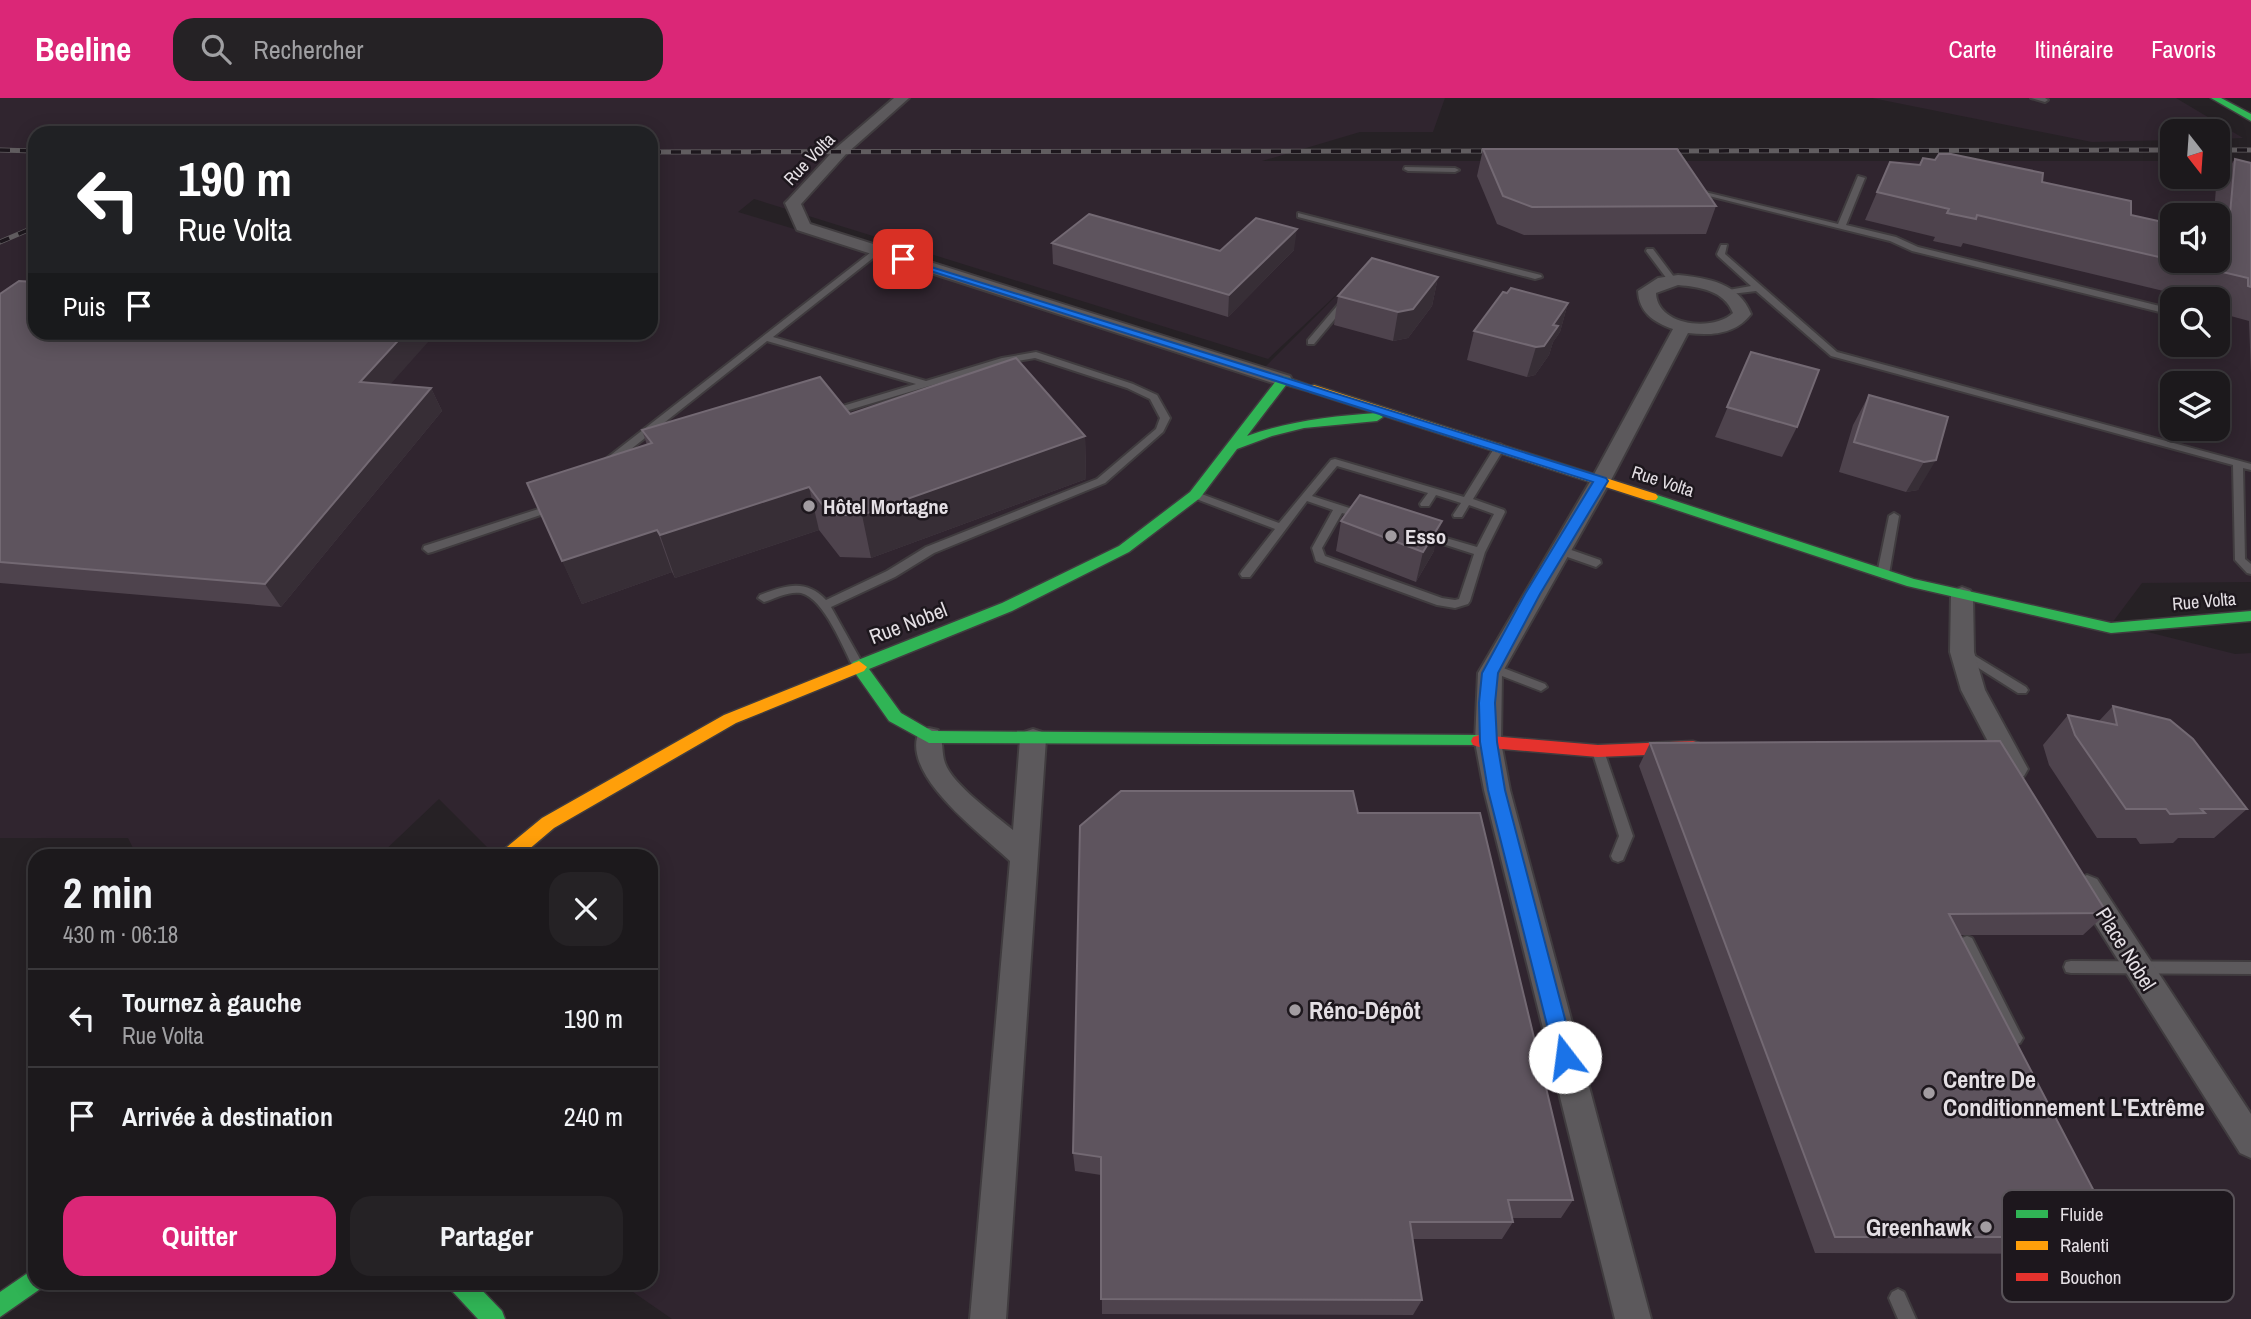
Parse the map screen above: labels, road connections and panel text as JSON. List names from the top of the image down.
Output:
{
  "streets": {
    "main road": ["Rue Volta", "Rue Nobel"],
    "street": ["Place Nobel"]
  },
  "crossings": [
    ["Rue Volta", "Rue Nobel"]
  ],
  "places": [
    "Hôtel Mortagne",
    "Esso",
    "Réno-Dépôt",
    "Centre De Conditionnement L'Extrême",
    "Greenhawk"
  ],
  "legend": ["Fluide", "Ralenti", "Bouchon"],
  "north": "bottom",
  "page": {
    "header": "Beeline",
    "search": "Rechercher",
    "nav": ["Carte", "Itinéraire", "Favoris"],
    "turn": ["190 m", "Rue Volta"],
    "then": "Puis",
    "heading": ["2 min", "430 m · 06:18"],
    "list": [
      {
        "name": "Tournez à gauche",
        "note": "Rue Volta",
        "value": "190 m"
      },
      {
        "name": "Arrivée à destination",
        "value": "240 m"
      }
    ],
    "buttons": ["Quitter", "Partager"]
  }
}
